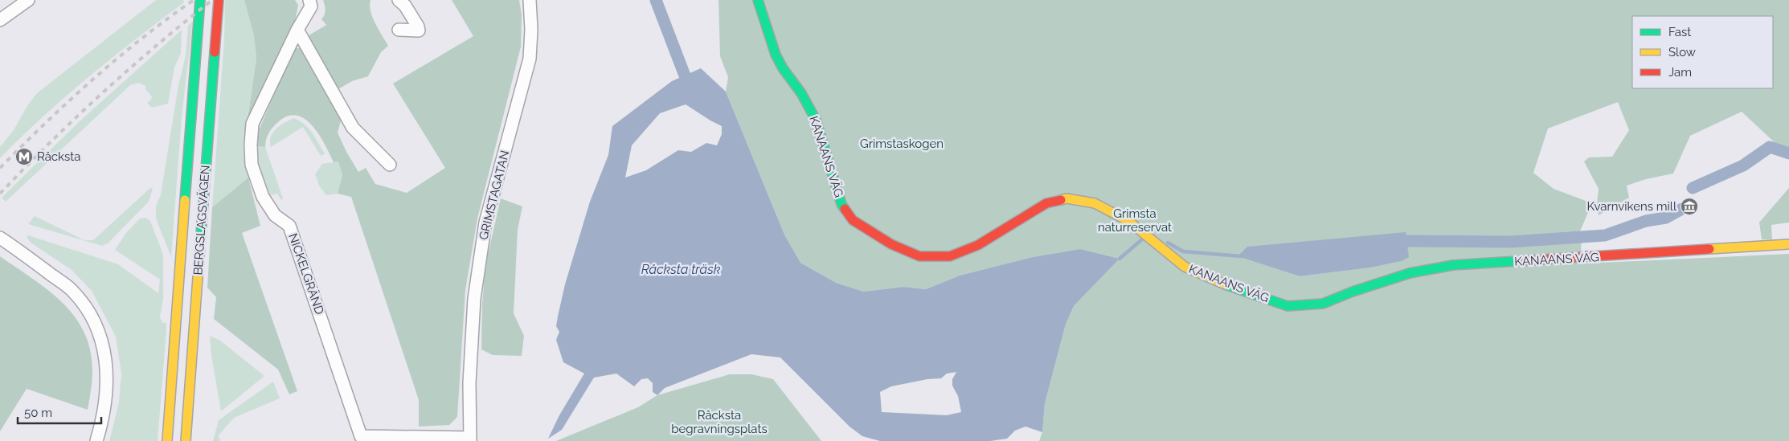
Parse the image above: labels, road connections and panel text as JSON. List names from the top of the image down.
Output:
{
  "streets": {
    "street": [
      "KANAANS VÄG",
      "GRIMSTAGATAN",
      "BERGSLAGSVÄGEN",
      "NICKELGRÄND"
    ]
  },
  "crossings": [
    ["GRIMSTAGATAN", "NICKELGRÄND"]
  ],
  "water": ["Råcksta träsk"],
  "parks": ["Grimstaskogen", "Grimsta naturreservat", "Råcksta begravningsplats"],
  "places": {
    "metro station": ["Råcksta"],
    "museum": ["Kvarnvikens mill"]
  },
  "legend": ["Fast", "Slow", "Jam"],
  "scale_bar": "50 m"
}
